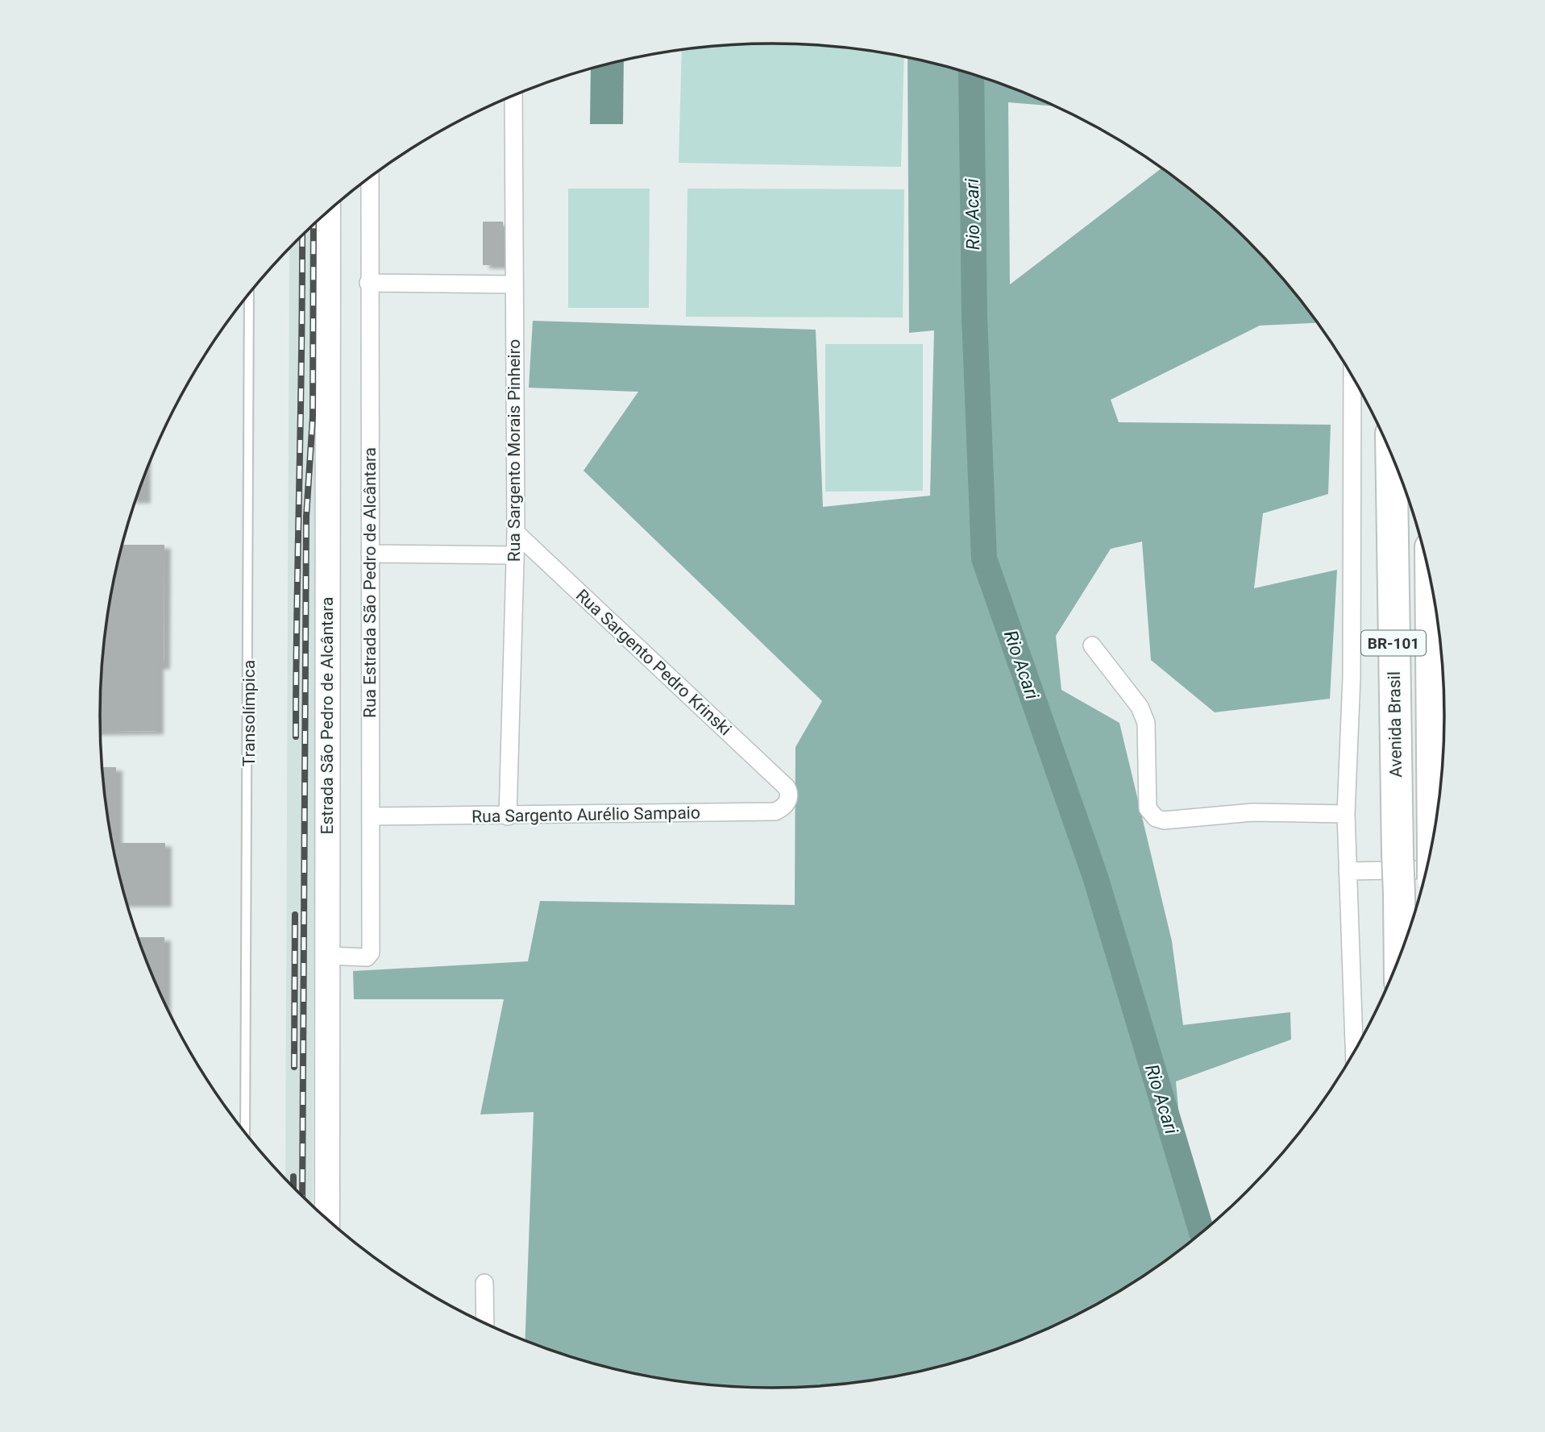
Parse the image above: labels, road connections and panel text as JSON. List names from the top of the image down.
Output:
{
  "streets": {
    "highway": ["BR-101", "Avenida Brasil"],
    "street": [
      "Rua Sargento Morais Pinheiro",
      "Rua Estrada São Pedro de Alcântara",
      "Rua Sargento Pedro Krinski",
      "Estrada São Pedro de Alcântara",
      "Rua Sargento Aurélio Sampaio"
    ],
    "lane": ["Transolímpica"]
  },
  "crossings": [
    ["Rua Sargento Morais Pinheiro", "Rua Sargento Pedro Krinski"],
    ["Rua Sargento Morais Pinheiro", "Rua Sargento Aurélio Sampaio"],
    ["Rua Estrada São Pedro de Alcântara", "Estrada São Pedro de Alcântara"],
    ["Rua Estrada São Pedro de Alcântara", "Rua Sargento Aurélio Sampaio"],
    ["Rua Sargento Pedro Krinski", "Rua Sargento Aurélio Sampaio"]
  ],
  "water": ["Rio Acari"]
}
